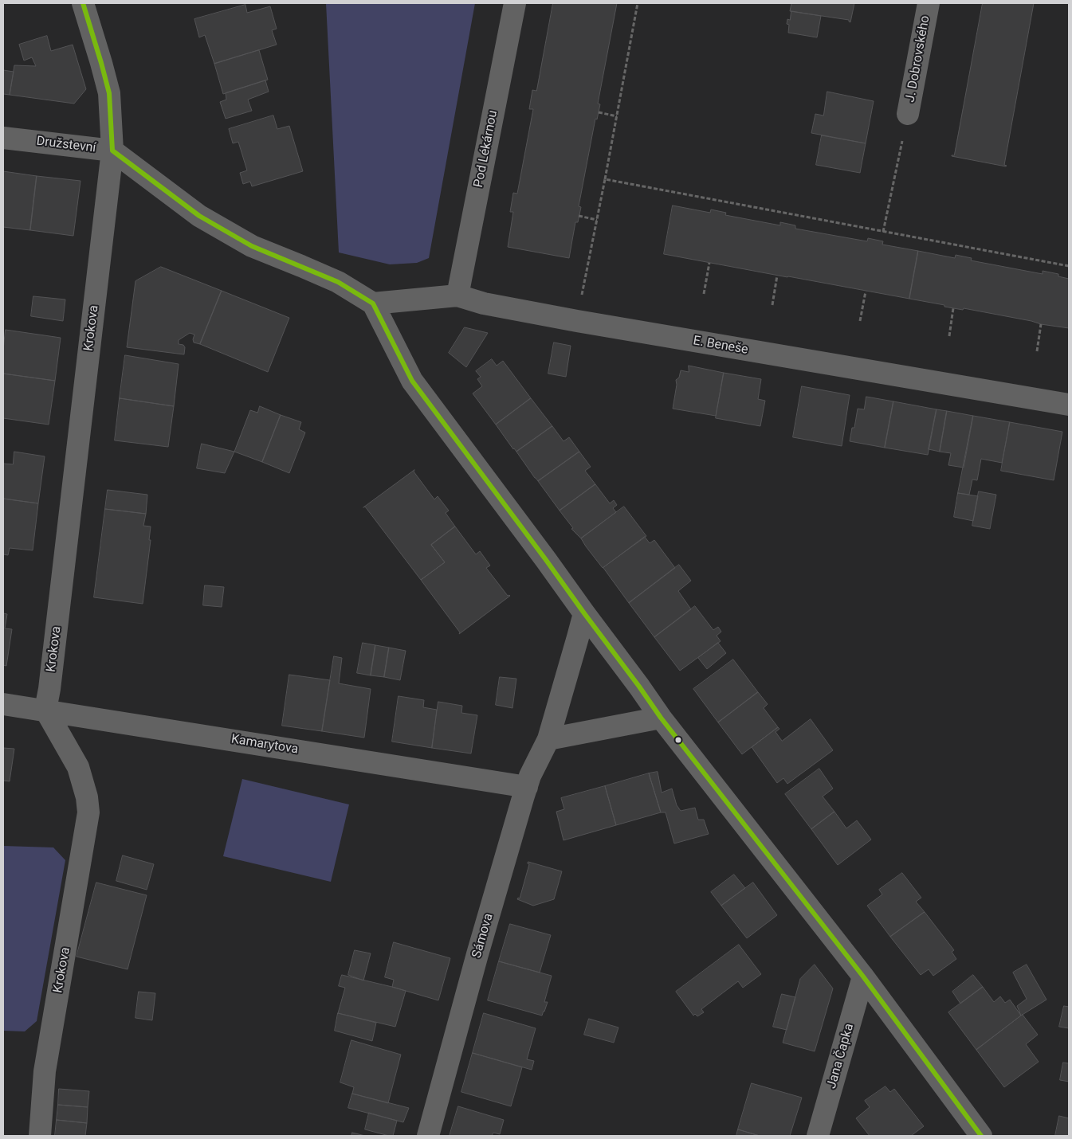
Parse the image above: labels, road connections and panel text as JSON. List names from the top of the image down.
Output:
{
  "streets": {
    "street": [
      "J. Dobrovského",
      "Družstevní",
      "Pod Lékárnou",
      "Krokova",
      "E. Beneše",
      "Kamarytova",
      "Sámova",
      "Jana Čapka"
    ]
  },
  "crossings": [
    ["Družstevní", "Krokova"],
    ["Družstevní", "E. Beneše"],
    ["Pod Lékárnou", "E. Beneše"],
    ["Krokova", "Kamarytova"],
    ["Kamarytova", "Sámova"]
  ]
}
